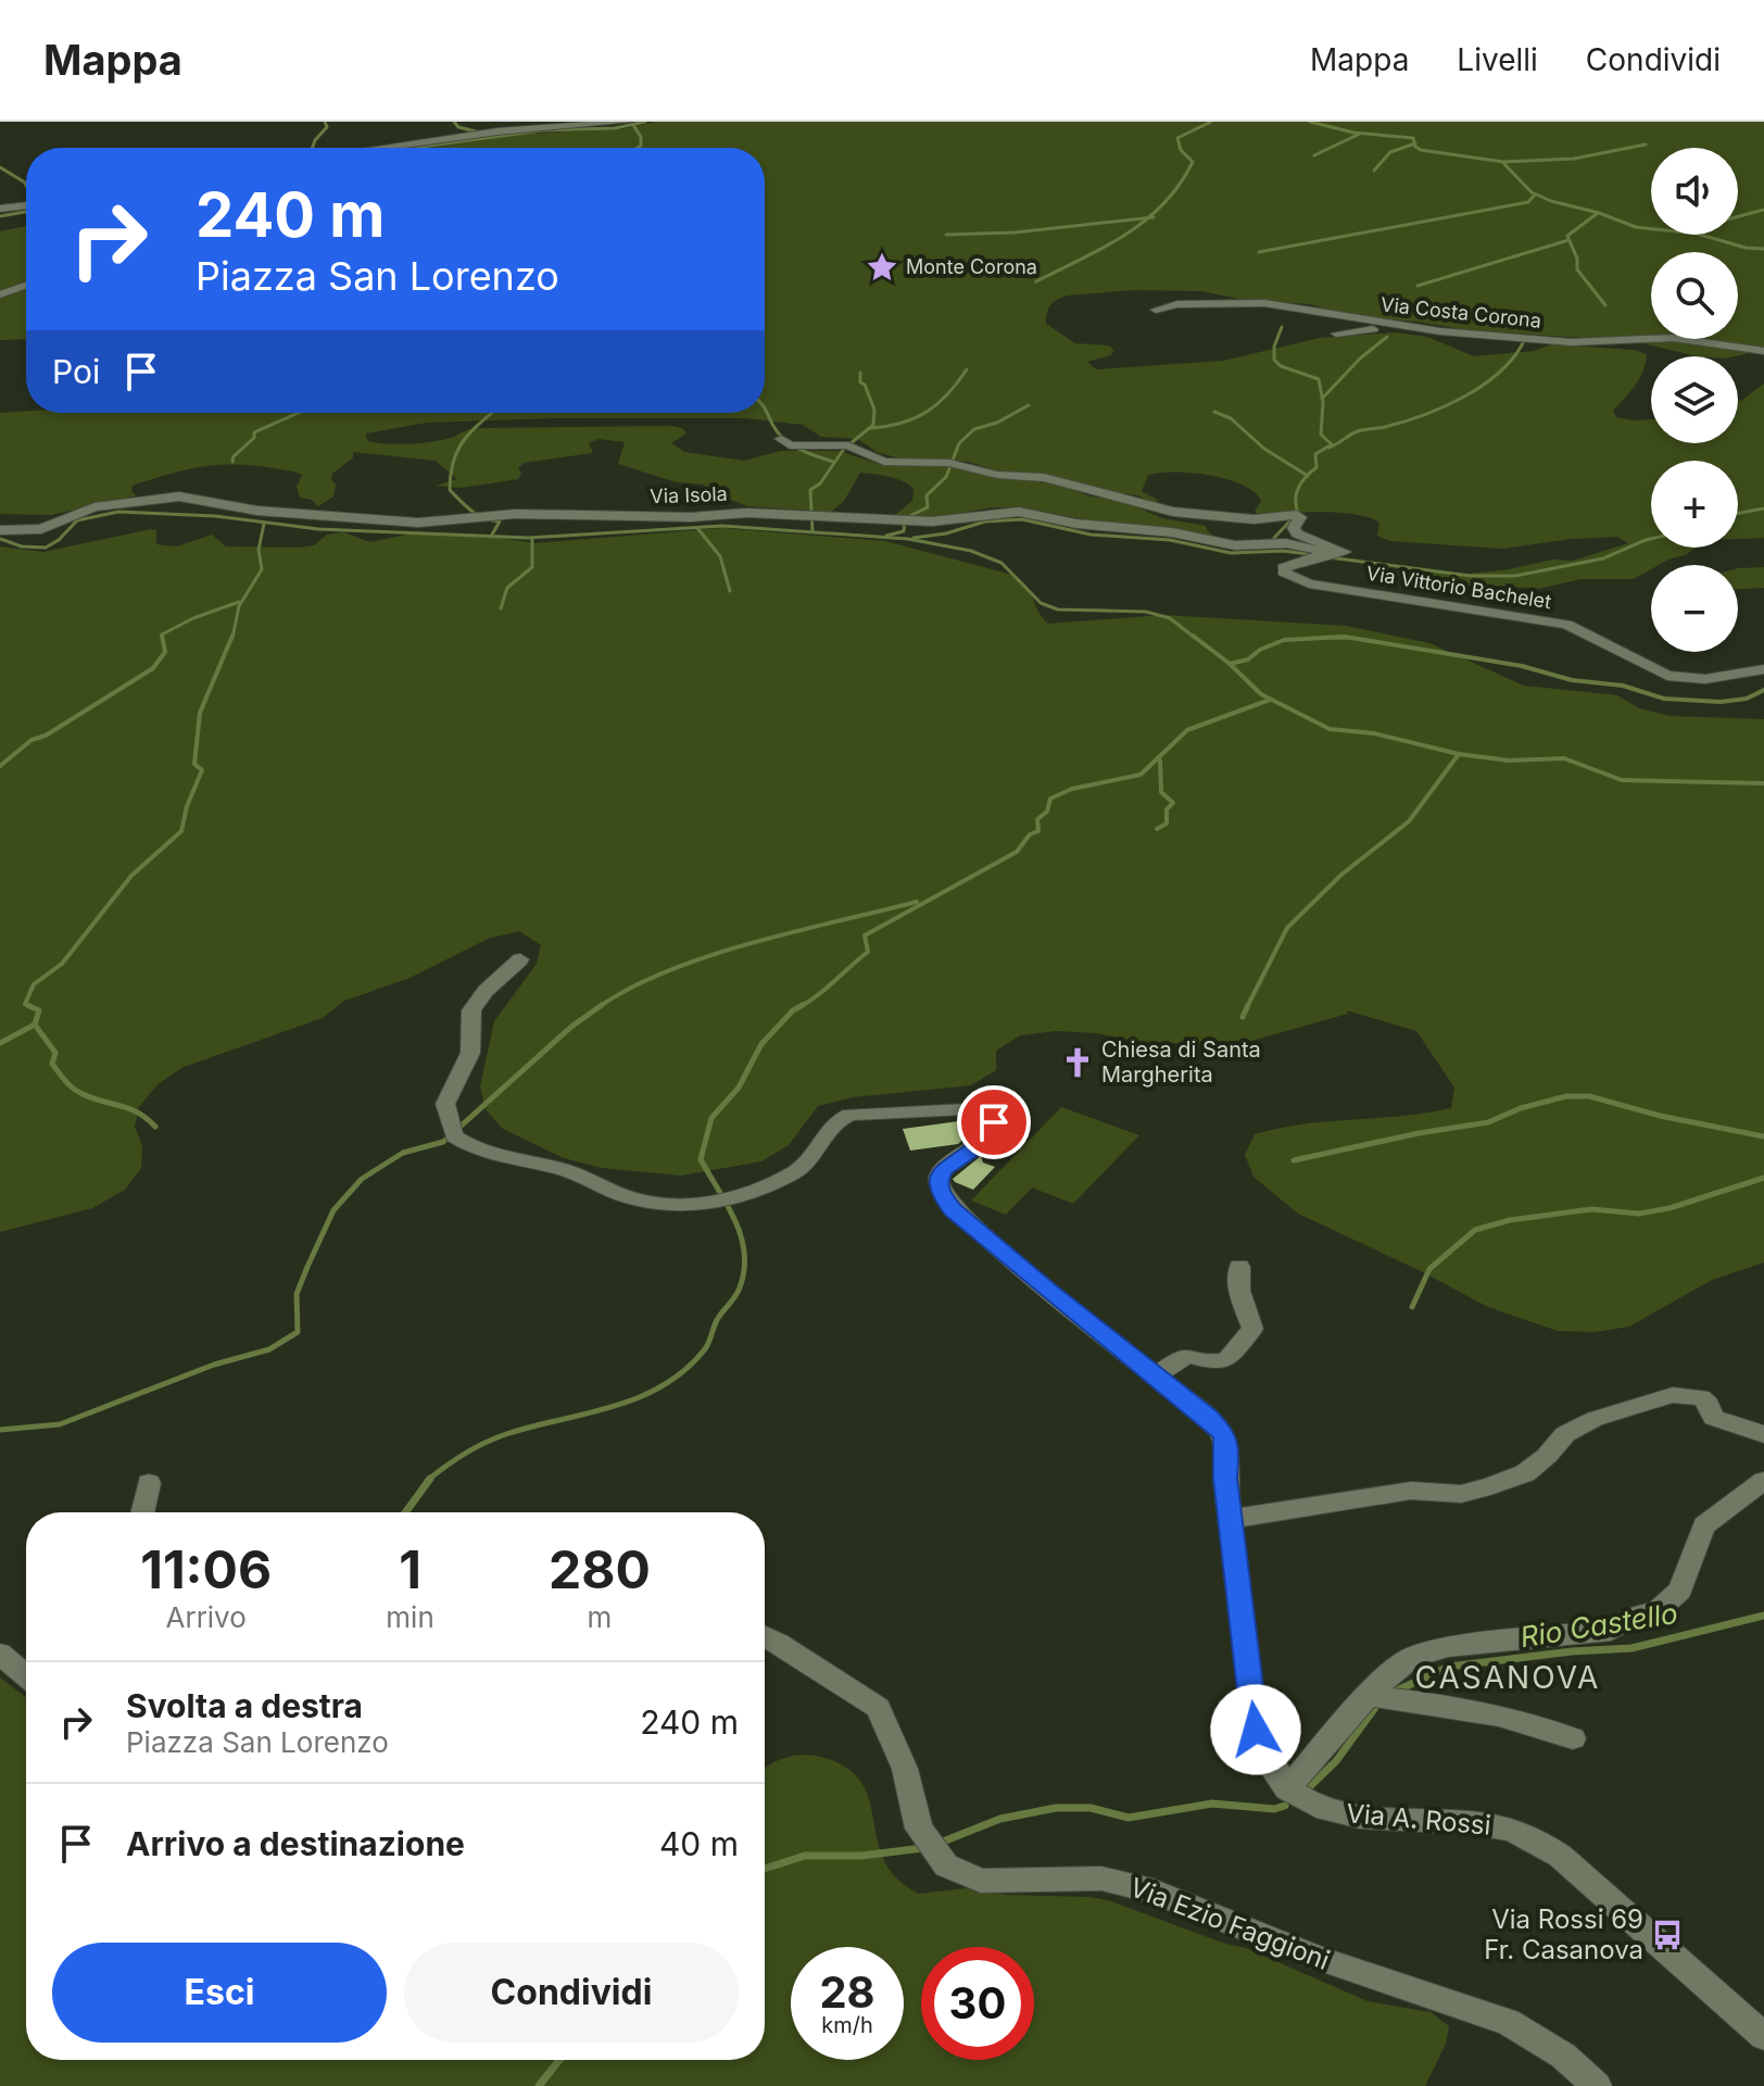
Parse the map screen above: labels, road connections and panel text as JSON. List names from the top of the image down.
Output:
{
  "streets": {
    "street": [
      "Via Costa Corona",
      "Via Isola",
      "Via Vittorio Bachelet",
      "Via A. Rossi",
      "Via Ezio Faggioni"
    ]
  },
  "crossings": [
    ["Via Isola", "Via Vittorio Bachelet"]
  ],
  "districts": ["CASANOVA"],
  "water": ["Rio Castello"],
  "places": {
    "place": ["Monte Corona"],
    "church": ["Chiesa di Santa Margherita"],
    "bus stop": ["Via Rossi 69 Fr. Casanova"]
  },
  "page": {
    "header": "Mappa",
    "nav": ["Mappa", "Livelli", "Condividi"],
    "map_buttons": ["+", "−"],
    "turn": ["240 m", "Piazza San Lorenzo"],
    "then": "Poi",
    "eta": [
      "11:06",
      "Arrivo",
      "1",
      "min",
      "280",
      "m"
    ],
    "list": [
      {
        "name": "Svolta a destra",
        "note": "Piazza San Lorenzo",
        "value": "240 m"
      },
      {
        "name": "Arrivo a destinazione",
        "value": "40 m"
      }
    ],
    "buttons": ["Esci", "Condividi"],
    "speed": "28 km/h",
    "limit": "30"
  }
}
